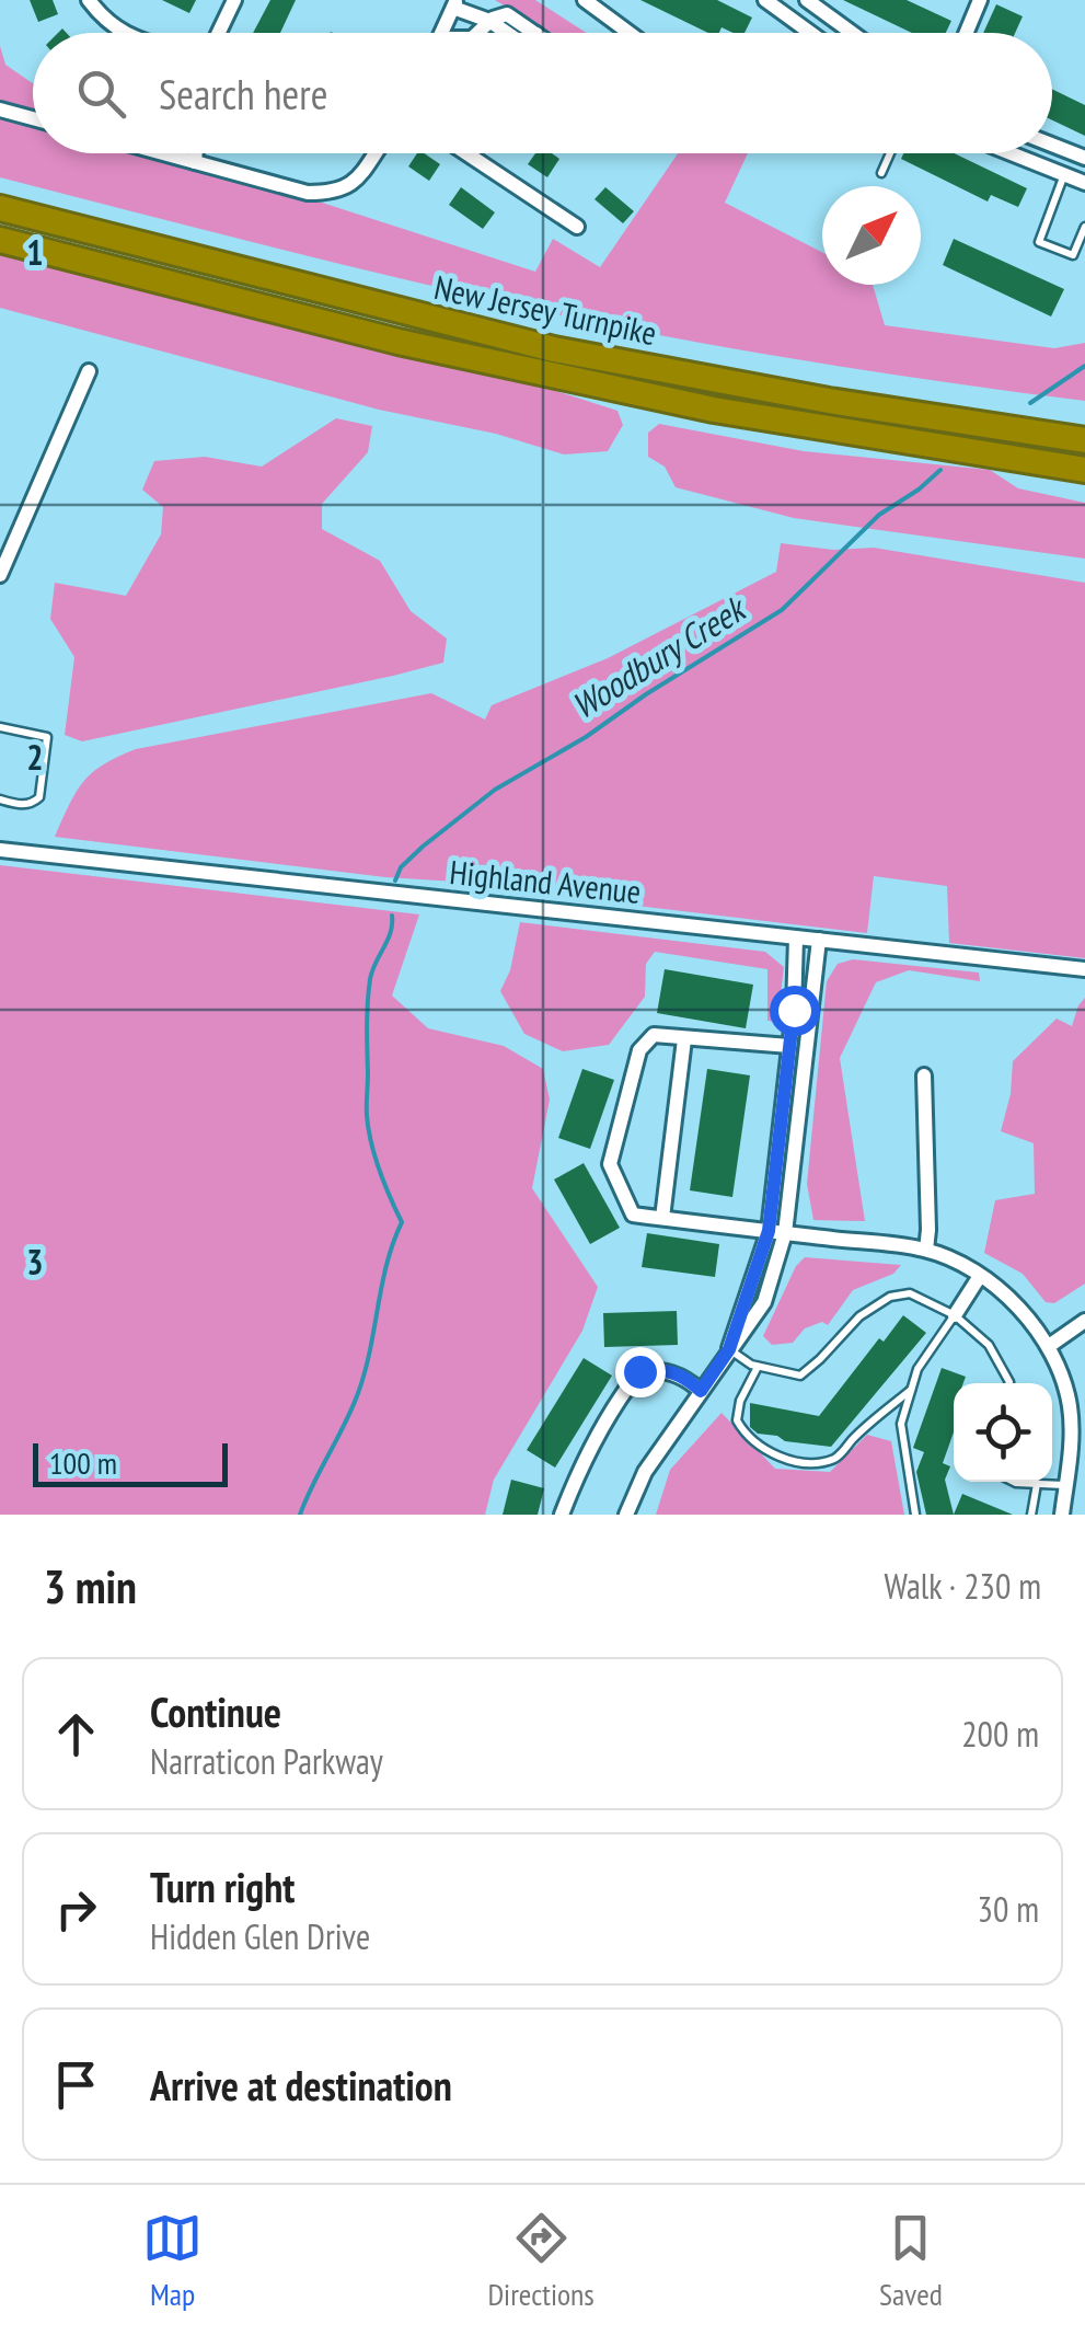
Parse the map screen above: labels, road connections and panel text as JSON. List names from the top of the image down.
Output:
{
  "streets": {
    "highway": ["New Jersey Turnpike"],
    "street": ["Highland Avenue"]
  },
  "water": ["Woodbury Creek"],
  "scale_bar": "100 m",
  "north": "top right",
  "page": {
    "search": "Search here",
    "scale": "100 m",
    "heading": ["3 min", "Walk · 230 m"],
    "list": [
      ["Continue", "Narraticon Parkway", "200 m"],
      ["Turn right", "Hidden Glen Drive", "30 m"],
      "Arrive at destination"
    ],
    "nav": ["Map", "Directions", "Saved"]
  },
  "grid": {
    "rows": ["1", "2", "3"]
  }
}
